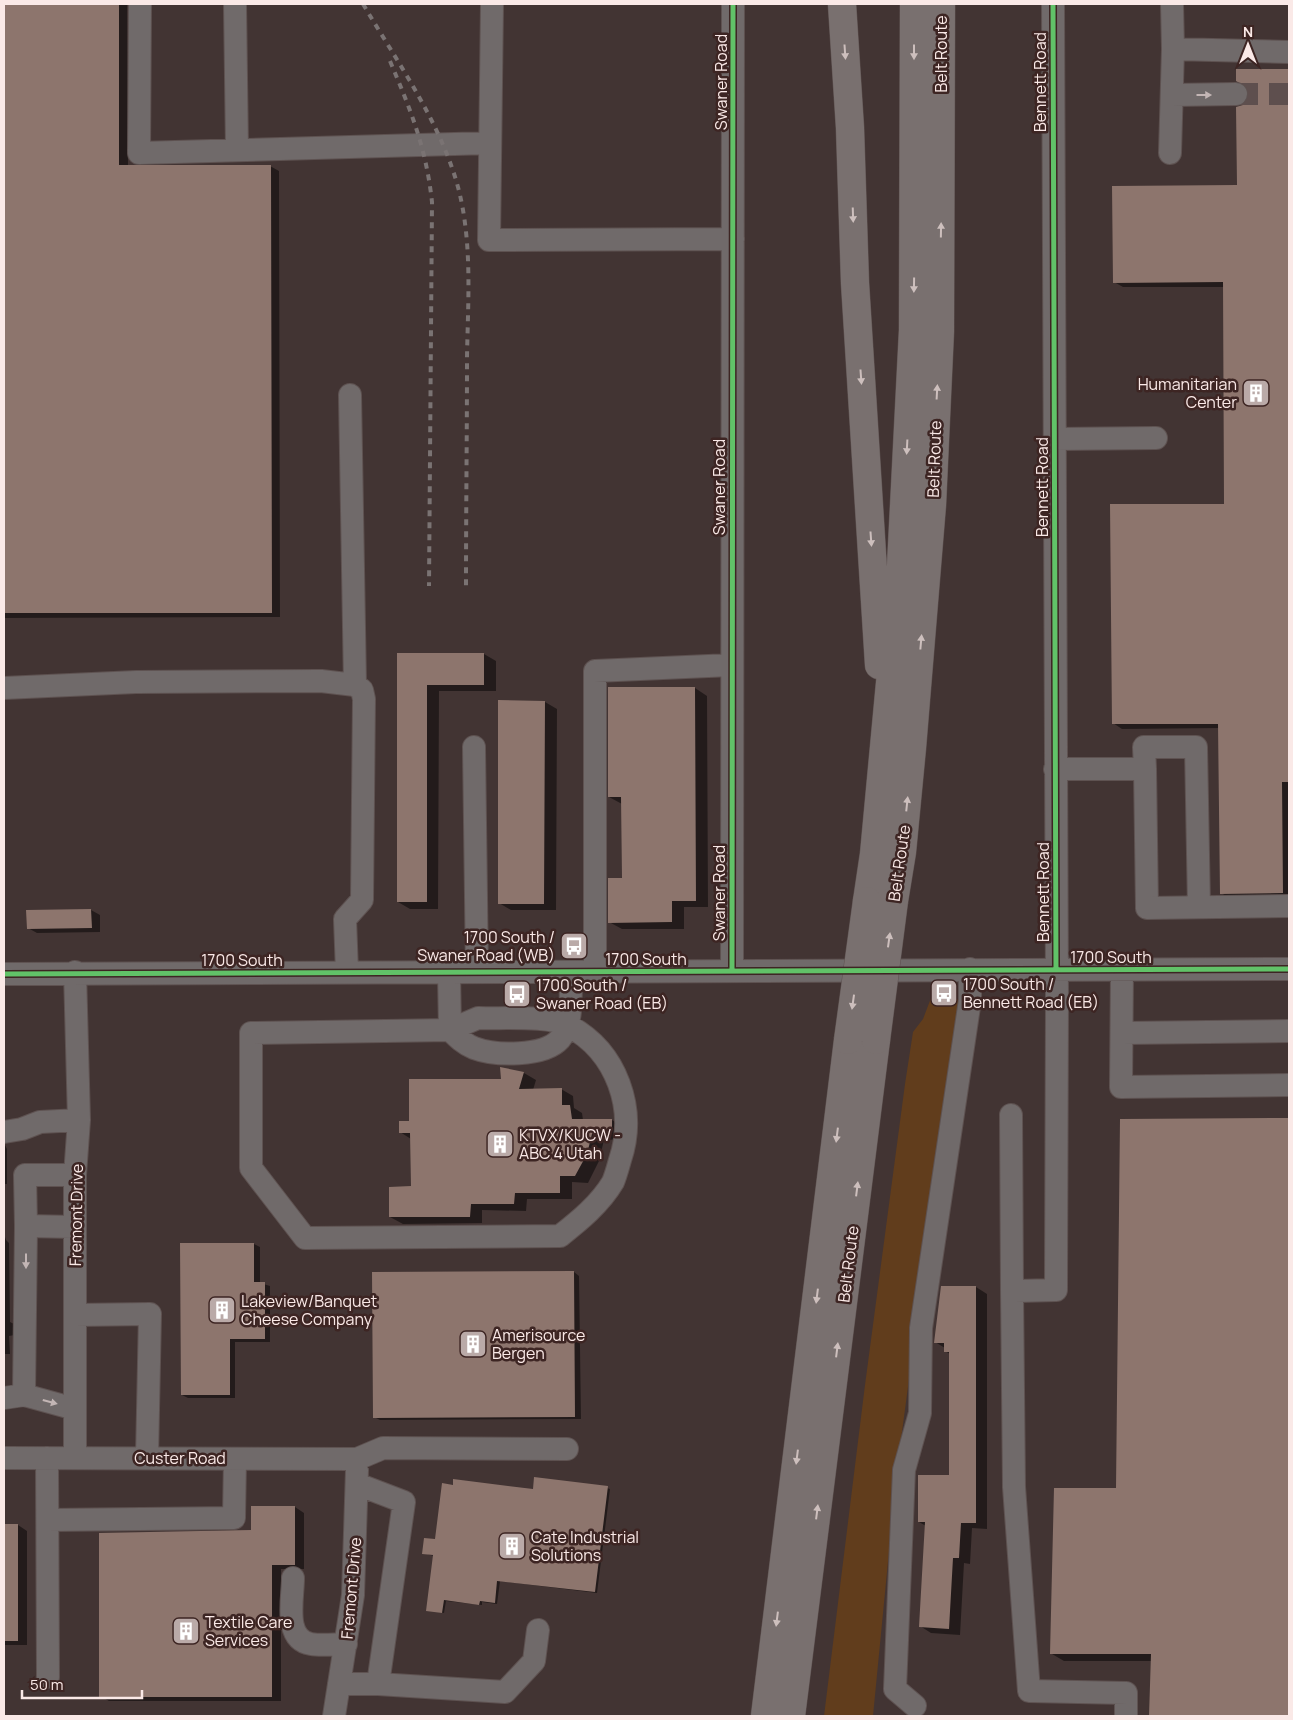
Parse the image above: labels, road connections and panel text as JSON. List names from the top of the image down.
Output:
{
  "streets": {
    "highway": ["Belt Route"],
    "street": [
      "Swaner Road",
      "Bennett Road",
      "1700 South",
      "Fremont Drive",
      "Custer Road"
    ]
  },
  "crossings": [
    ["Swaner Road", "1700 South"],
    ["Bennett Road", "1700 South"],
    ["1700 South", "Fremont Drive"],
    ["Fremont Drive", "Custer Road"]
  ],
  "places": {
    "building": [
      "Humanitarian Center",
      "KTVX/KUCW - ABC 4 Utah",
      "Lakeview/Banquet Cheese Company",
      "Amerisource Bergen",
      "Cate Industrial Solutions",
      "Textile Care Services"
    ],
    "bus stop": ["1700 South / Swaner Road (WB)", "1700 South / Bennett Road (EB)", "1700 South / Swaner Road (EB)"]
  },
  "scale_bar": "50 m",
  "north": "top"
}
